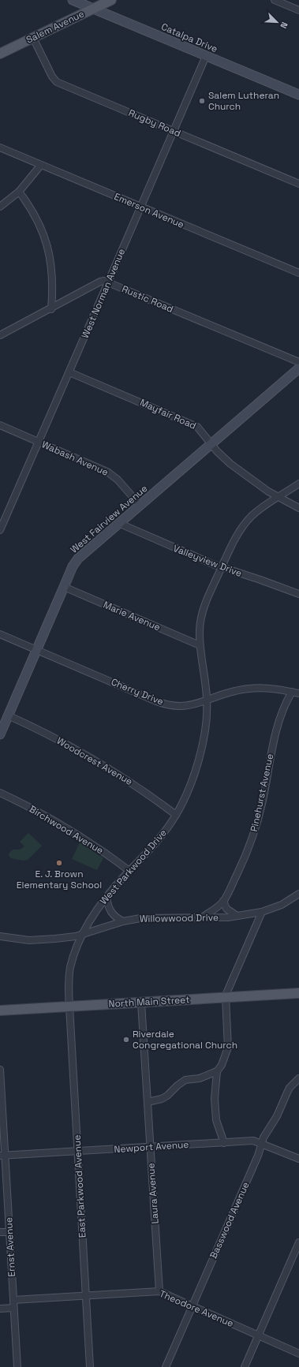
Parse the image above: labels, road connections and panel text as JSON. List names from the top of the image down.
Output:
{
  "streets": {
    "main road": ["Salem Avenue", "North Main Street"],
    "street": [
      "Catalpa Drive",
      "Rugby Road",
      "Emerson Avenue",
      "West Norman Avenue",
      "Rustic Road",
      "Mayfair Road",
      "Wabash Avenue",
      "West Fairview Avenue",
      "Valleyview Drive",
      "Marie Avenue",
      "Cherry Drive",
      "Woodcrest Avenue",
      "Pinehurst Avenue",
      "Birchwood Avenue",
      "West Parkwood Drive",
      "Willowwood Drive",
      "Newport Avenue",
      "East Parkwood Avenue",
      "Laura Avenue",
      "Basswood Avenue",
      "Ernst Avenue",
      "Theodore Avenue"
    ]
  },
  "crossings": [
    ["Salem Avenue", "Catalpa Drive"],
    ["Salem Avenue", "Rugby Road"],
    ["Catalpa Drive", "West Norman Avenue"],
    ["Rugby Road", "West Norman Avenue"],
    ["Emerson Avenue", "West Norman Avenue"],
    ["West Norman Avenue", "Rustic Road"],
    ["West Norman Avenue", "Mayfair Road"],
    ["West Norman Avenue", "Wabash Avenue"],
    ["Mayfair Road", "West Fairview Avenue"],
    ["Mayfair Road", "West Parkwood Drive"],
    ["Wabash Avenue", "West Fairview Avenue"],
    ["West Fairview Avenue", "Valleyview Drive"],
    ["West Fairview Avenue", "Marie Avenue"],
    ["West Fairview Avenue", "Cherry Drive"],
    ["West Fairview Avenue", "Woodcrest Avenue"],
    ["Valleyview Drive", "West Parkwood Drive"],
    ["Marie Avenue", "West Parkwood Drive"],
    ["Cherry Drive", "Pinehurst Avenue"],
    ["Cherry Drive", "West Parkwood Drive"],
    ["Woodcrest Avenue", "West Parkwood Drive"],
    ["Pinehurst Avenue", "Willowwood Drive"],
    ["Birchwood Avenue", "West Parkwood Drive"],
    ["West Parkwood Drive", "Willowwood Drive"],
    ["West Parkwood Drive", "North Main Street"],
    ["West Parkwood Drive", "East Parkwood Avenue"],
    ["North Main Street", "East Parkwood Avenue"],
    ["North Main Street", "Laura Avenue"],
    ["Newport Avenue", "East Parkwood Avenue"],
    ["Newport Avenue", "Laura Avenue"],
    ["Newport Avenue", "Basswood Avenue"],
    ["Newport Avenue", "Ernst Avenue"],
    ["East Parkwood Avenue", "Theodore Avenue"],
    ["Laura Avenue", "Theodore Avenue"],
    ["Basswood Avenue", "Theodore Avenue"],
    ["Ernst Avenue", "Theodore Avenue"]
  ],
  "places": ["Salem Lutheran Church", "E. J. Brown Elementary School", "Riverdale Congregational Church"],
  "north": "bottom right"
}
